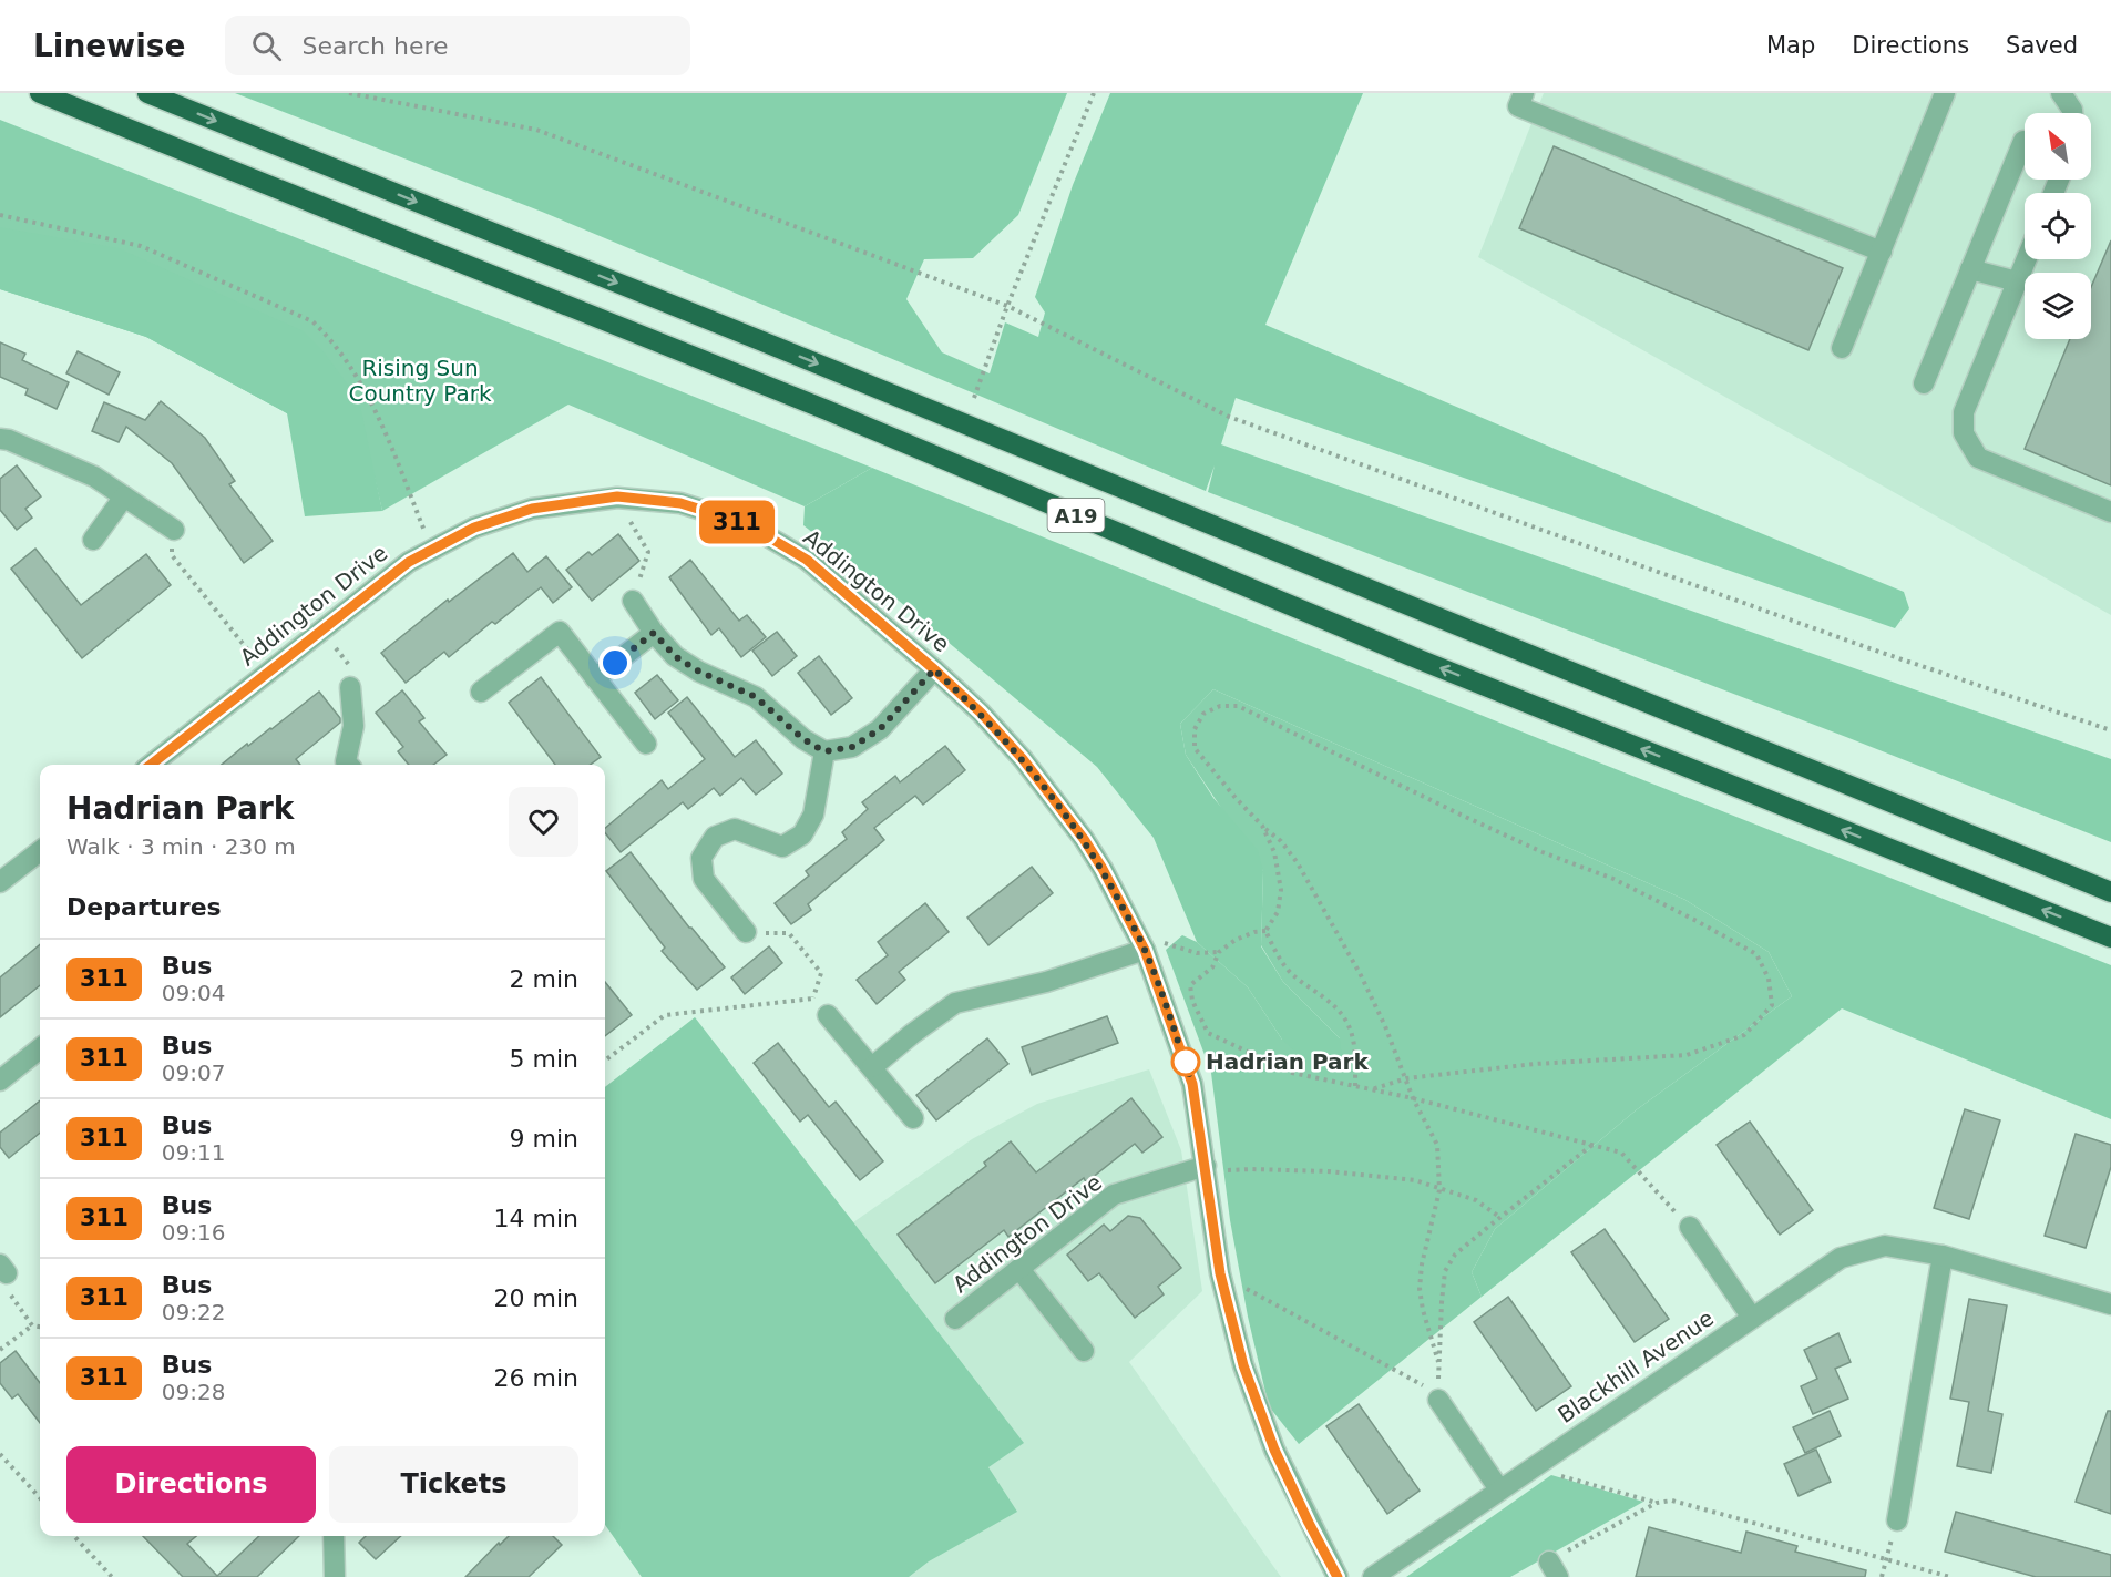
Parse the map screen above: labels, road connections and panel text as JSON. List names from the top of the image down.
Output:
{
  "streets": {
    "highway": ["A19"],
    "street": ["Addington Drive", "Blackhill Avenue"]
  },
  "parks": ["Rising Sun Country Park"],
  "places": ["Hadrian Park"],
  "lines": ["bus line 311"],
  "north": "top left",
  "page": {
    "header": "Linewise",
    "search": "Search here",
    "nav": ["Map", "Directions", "Saved"],
    "on_map": "311",
    "heading": [
      ["Hadrian Park", "Walk · 3 min · 230 m"],
      "Departures"
    ],
    "list": [
      {
        "mark": "311",
        "name": "Bus",
        "note": "09:04",
        "value": "2 min"
      },
      {
        "mark": "311",
        "name": "Bus",
        "note": "09:07",
        "value": "5 min"
      },
      {
        "mark": "311",
        "name": "Bus",
        "note": "09:11",
        "value": "9 min"
      },
      {
        "mark": "311",
        "name": "Bus",
        "note": "09:16",
        "value": "14 min"
      },
      {
        "mark": "311",
        "name": "Bus",
        "note": "09:22",
        "value": "20 min"
      },
      {
        "mark": "311",
        "name": "Bus",
        "note": "09:28",
        "value": "26 min"
      }
    ],
    "buttons": ["Directions", "Tickets"]
  }
}
